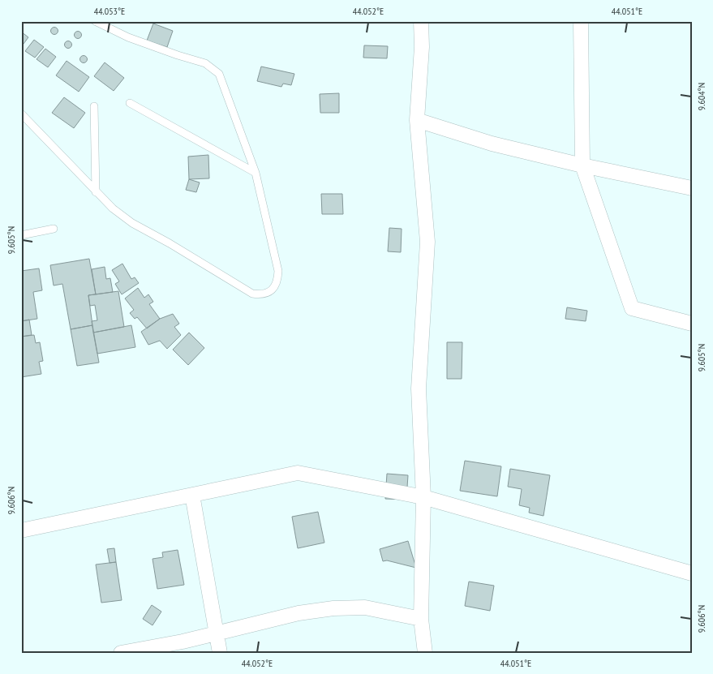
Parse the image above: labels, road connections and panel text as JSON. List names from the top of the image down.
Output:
{
  "coordinates": [
    "44.053°E",
    "44.052°E",
    "44.051°E",
    "9.604°N",
    "9.605°N",
    "9.606°N"
  ]
}
